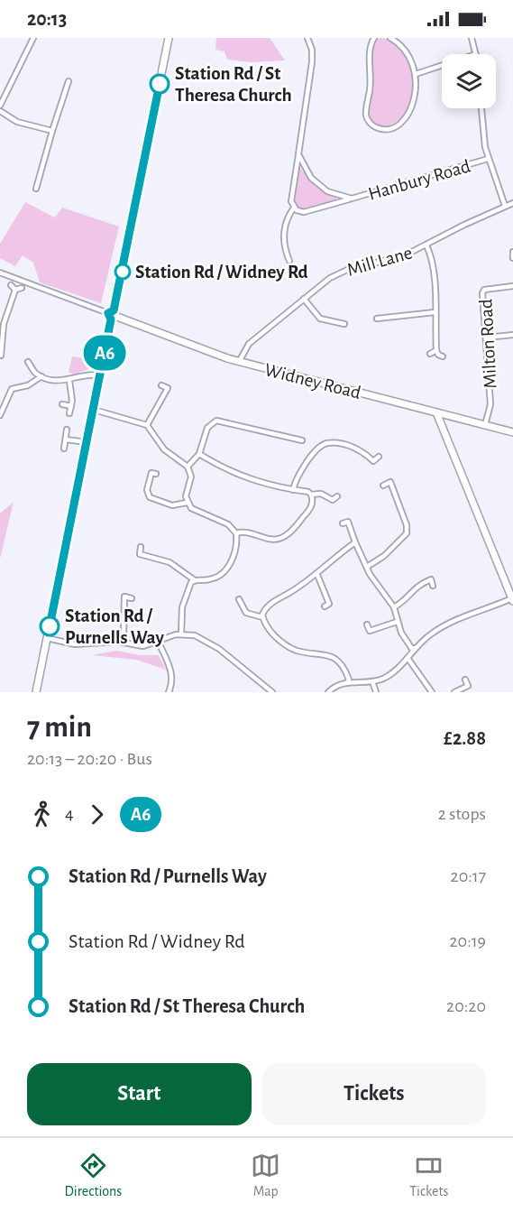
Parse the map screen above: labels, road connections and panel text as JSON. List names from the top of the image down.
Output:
{
  "streets": {
    "main road": ["Widney Road"],
    "street": ["Hanbury Road", "Mill Lane", "Milton Road"]
  },
  "crossings": [
    ["Mill Lane", "Widney Road"],
    ["Milton Road", "Widney Road"]
  ],
  "places": ["Station Rd / St Theresa Church", "Station Rd / Widney Rd", "Station Rd / Purnells Way"],
  "lines": ["bus line A6"],
  "page": {
    "status": "20:13",
    "on_map": "A6",
    "heading": ["7 min", "20:13 – 20:20 · Bus", "£2.88"],
    "legs": ["4", "A6", "2 stops"],
    "list": [
      {
        "name": "Station Rd / Purnells Way",
        "value": "20:17"
      },
      {
        "name": "Station Rd / Widney Rd",
        "value": "20:19"
      },
      {
        "name": "Station Rd / St Theresa Church",
        "value": "20:20"
      }
    ],
    "buttons": ["Start", "Tickets"],
    "tabs": ["Directions", "Map", "Tickets"]
  }
}
